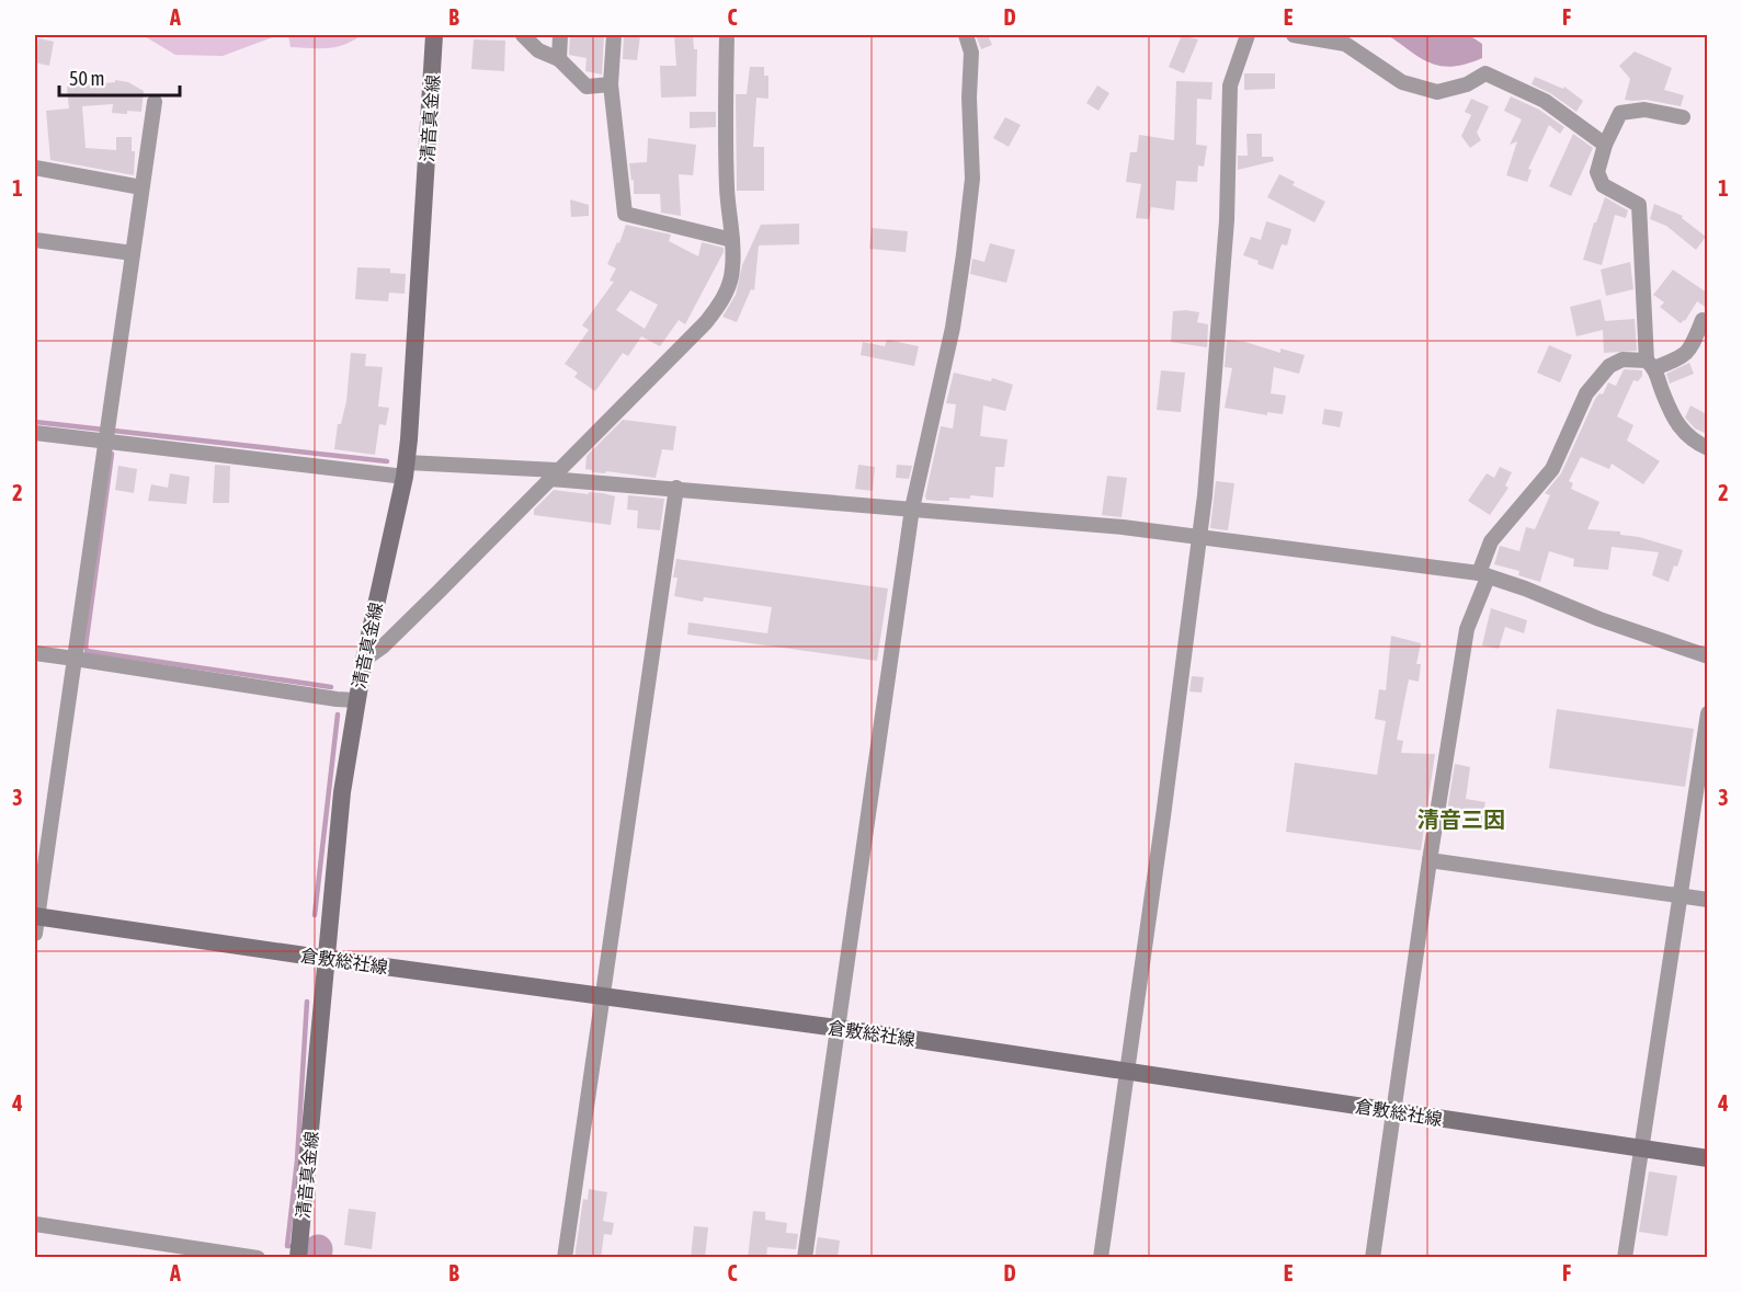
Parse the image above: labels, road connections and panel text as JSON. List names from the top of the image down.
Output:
{
  "streets": {
    "main road": ["清音真金線", "倉敷総社線"]
  },
  "crossings": [
    ["清音真金線", "倉敷総社線"]
  ],
  "districts": ["清音三因"],
  "scale_bar": "50 m",
  "grid": {
    "columns": [
      "A",
      "B",
      "C",
      "D",
      "E",
      "F"
    ],
    "rows": [
      "1",
      "2",
      "3",
      "4"
    ]
  }
}
